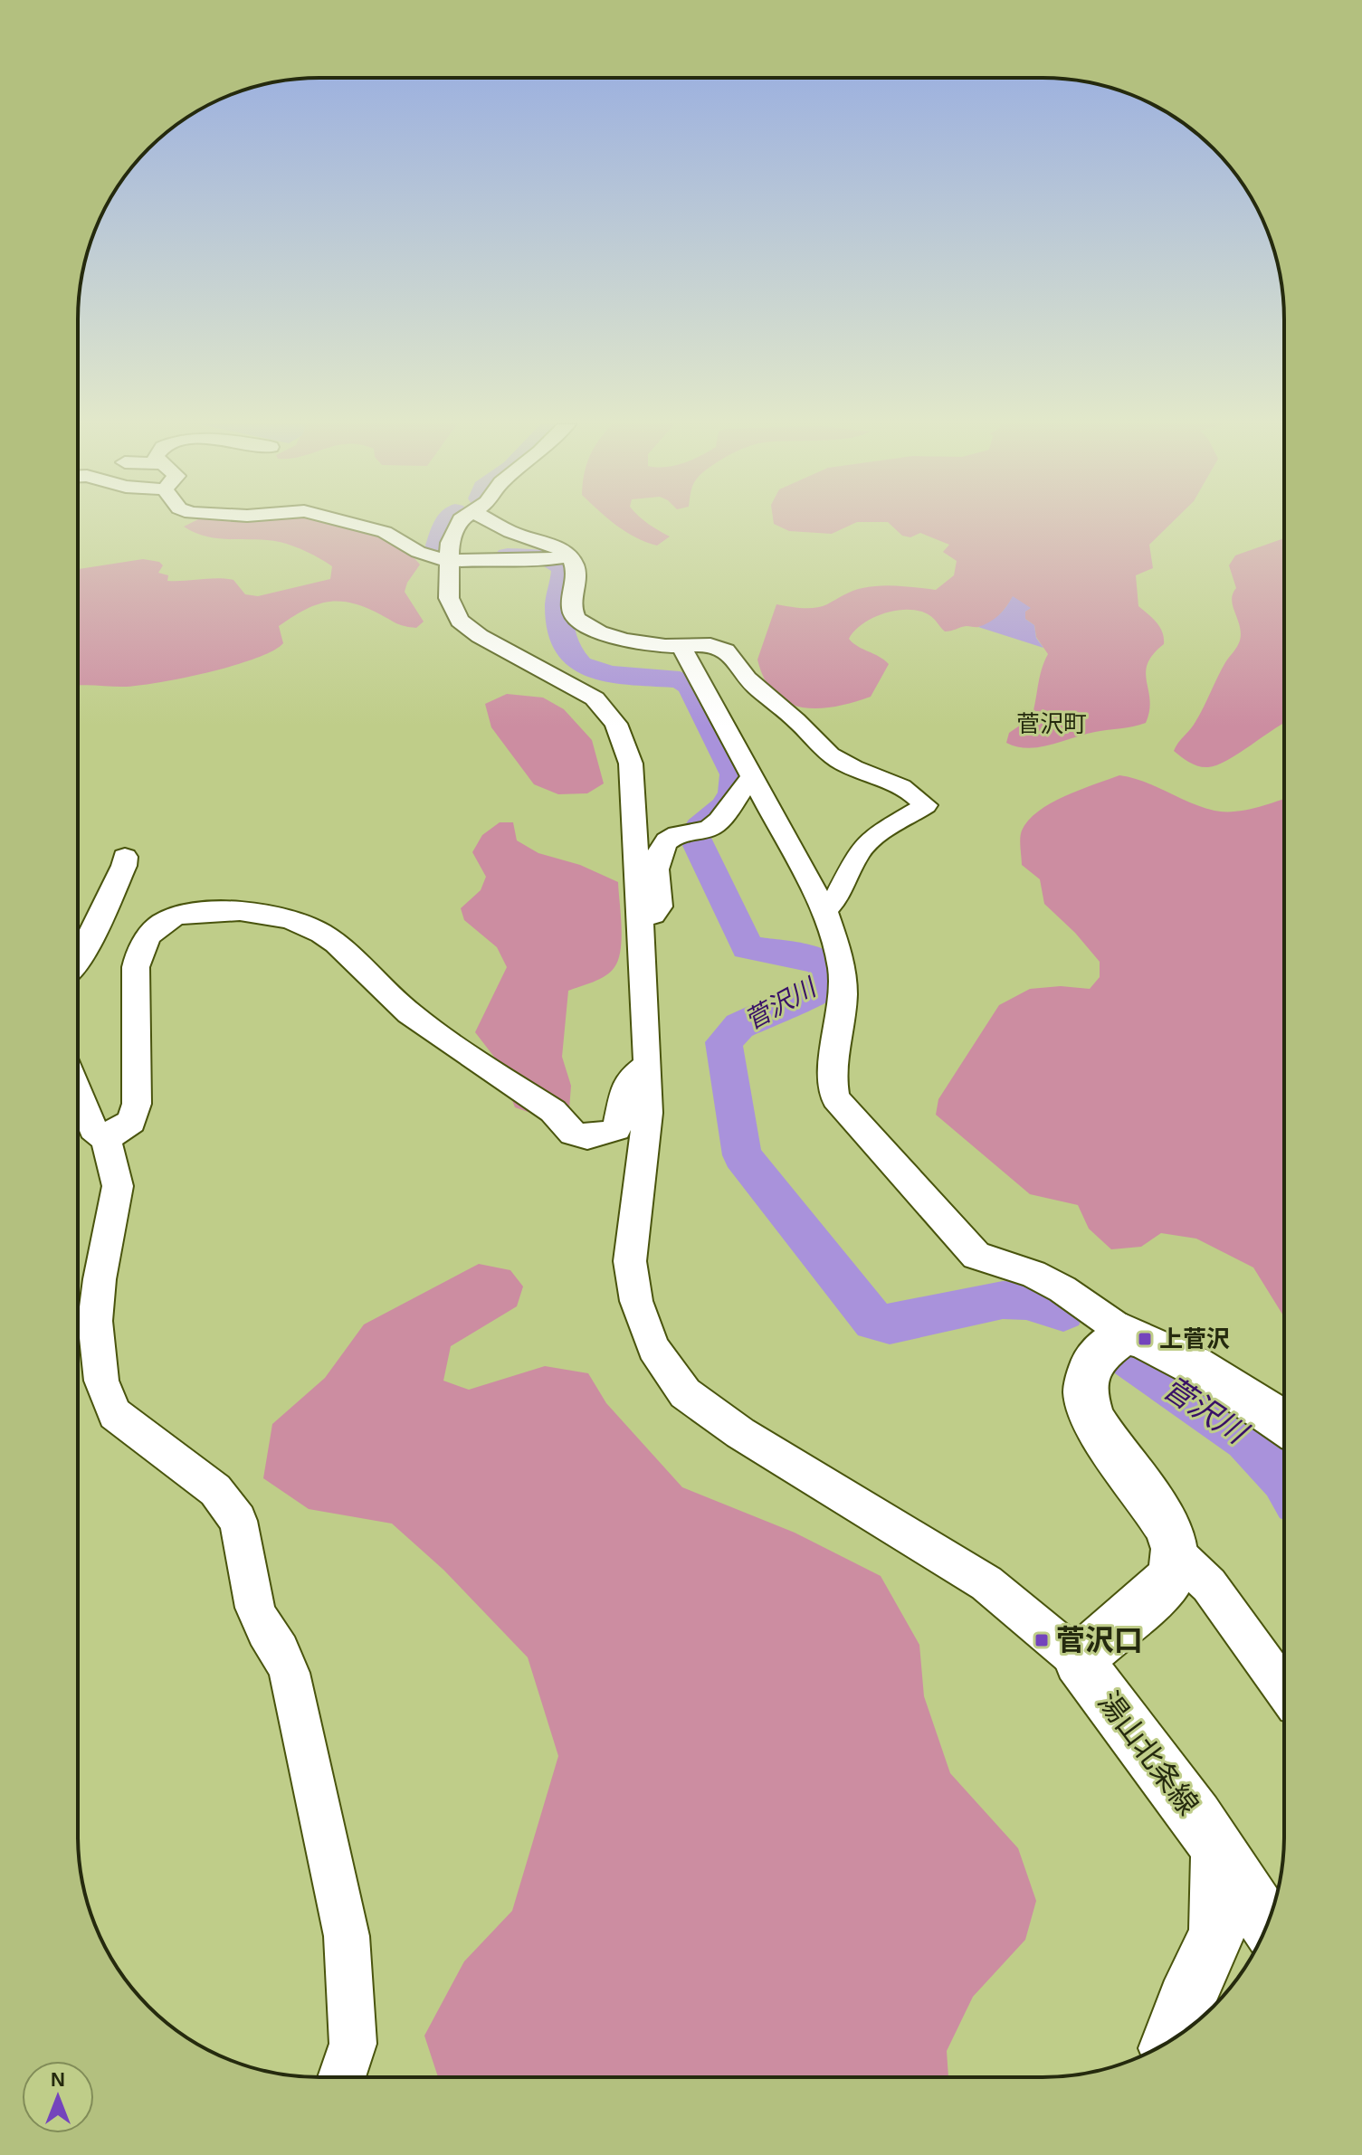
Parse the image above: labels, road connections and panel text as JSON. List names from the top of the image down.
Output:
{
  "streets": {
    "main road": ["湯山北条線"]
  },
  "districts": ["菅沢町"],
  "water": ["菅沢川"],
  "places": {
    "transit": ["上菅沢", "菅沢口"]
  },
  "north": "top"
}
